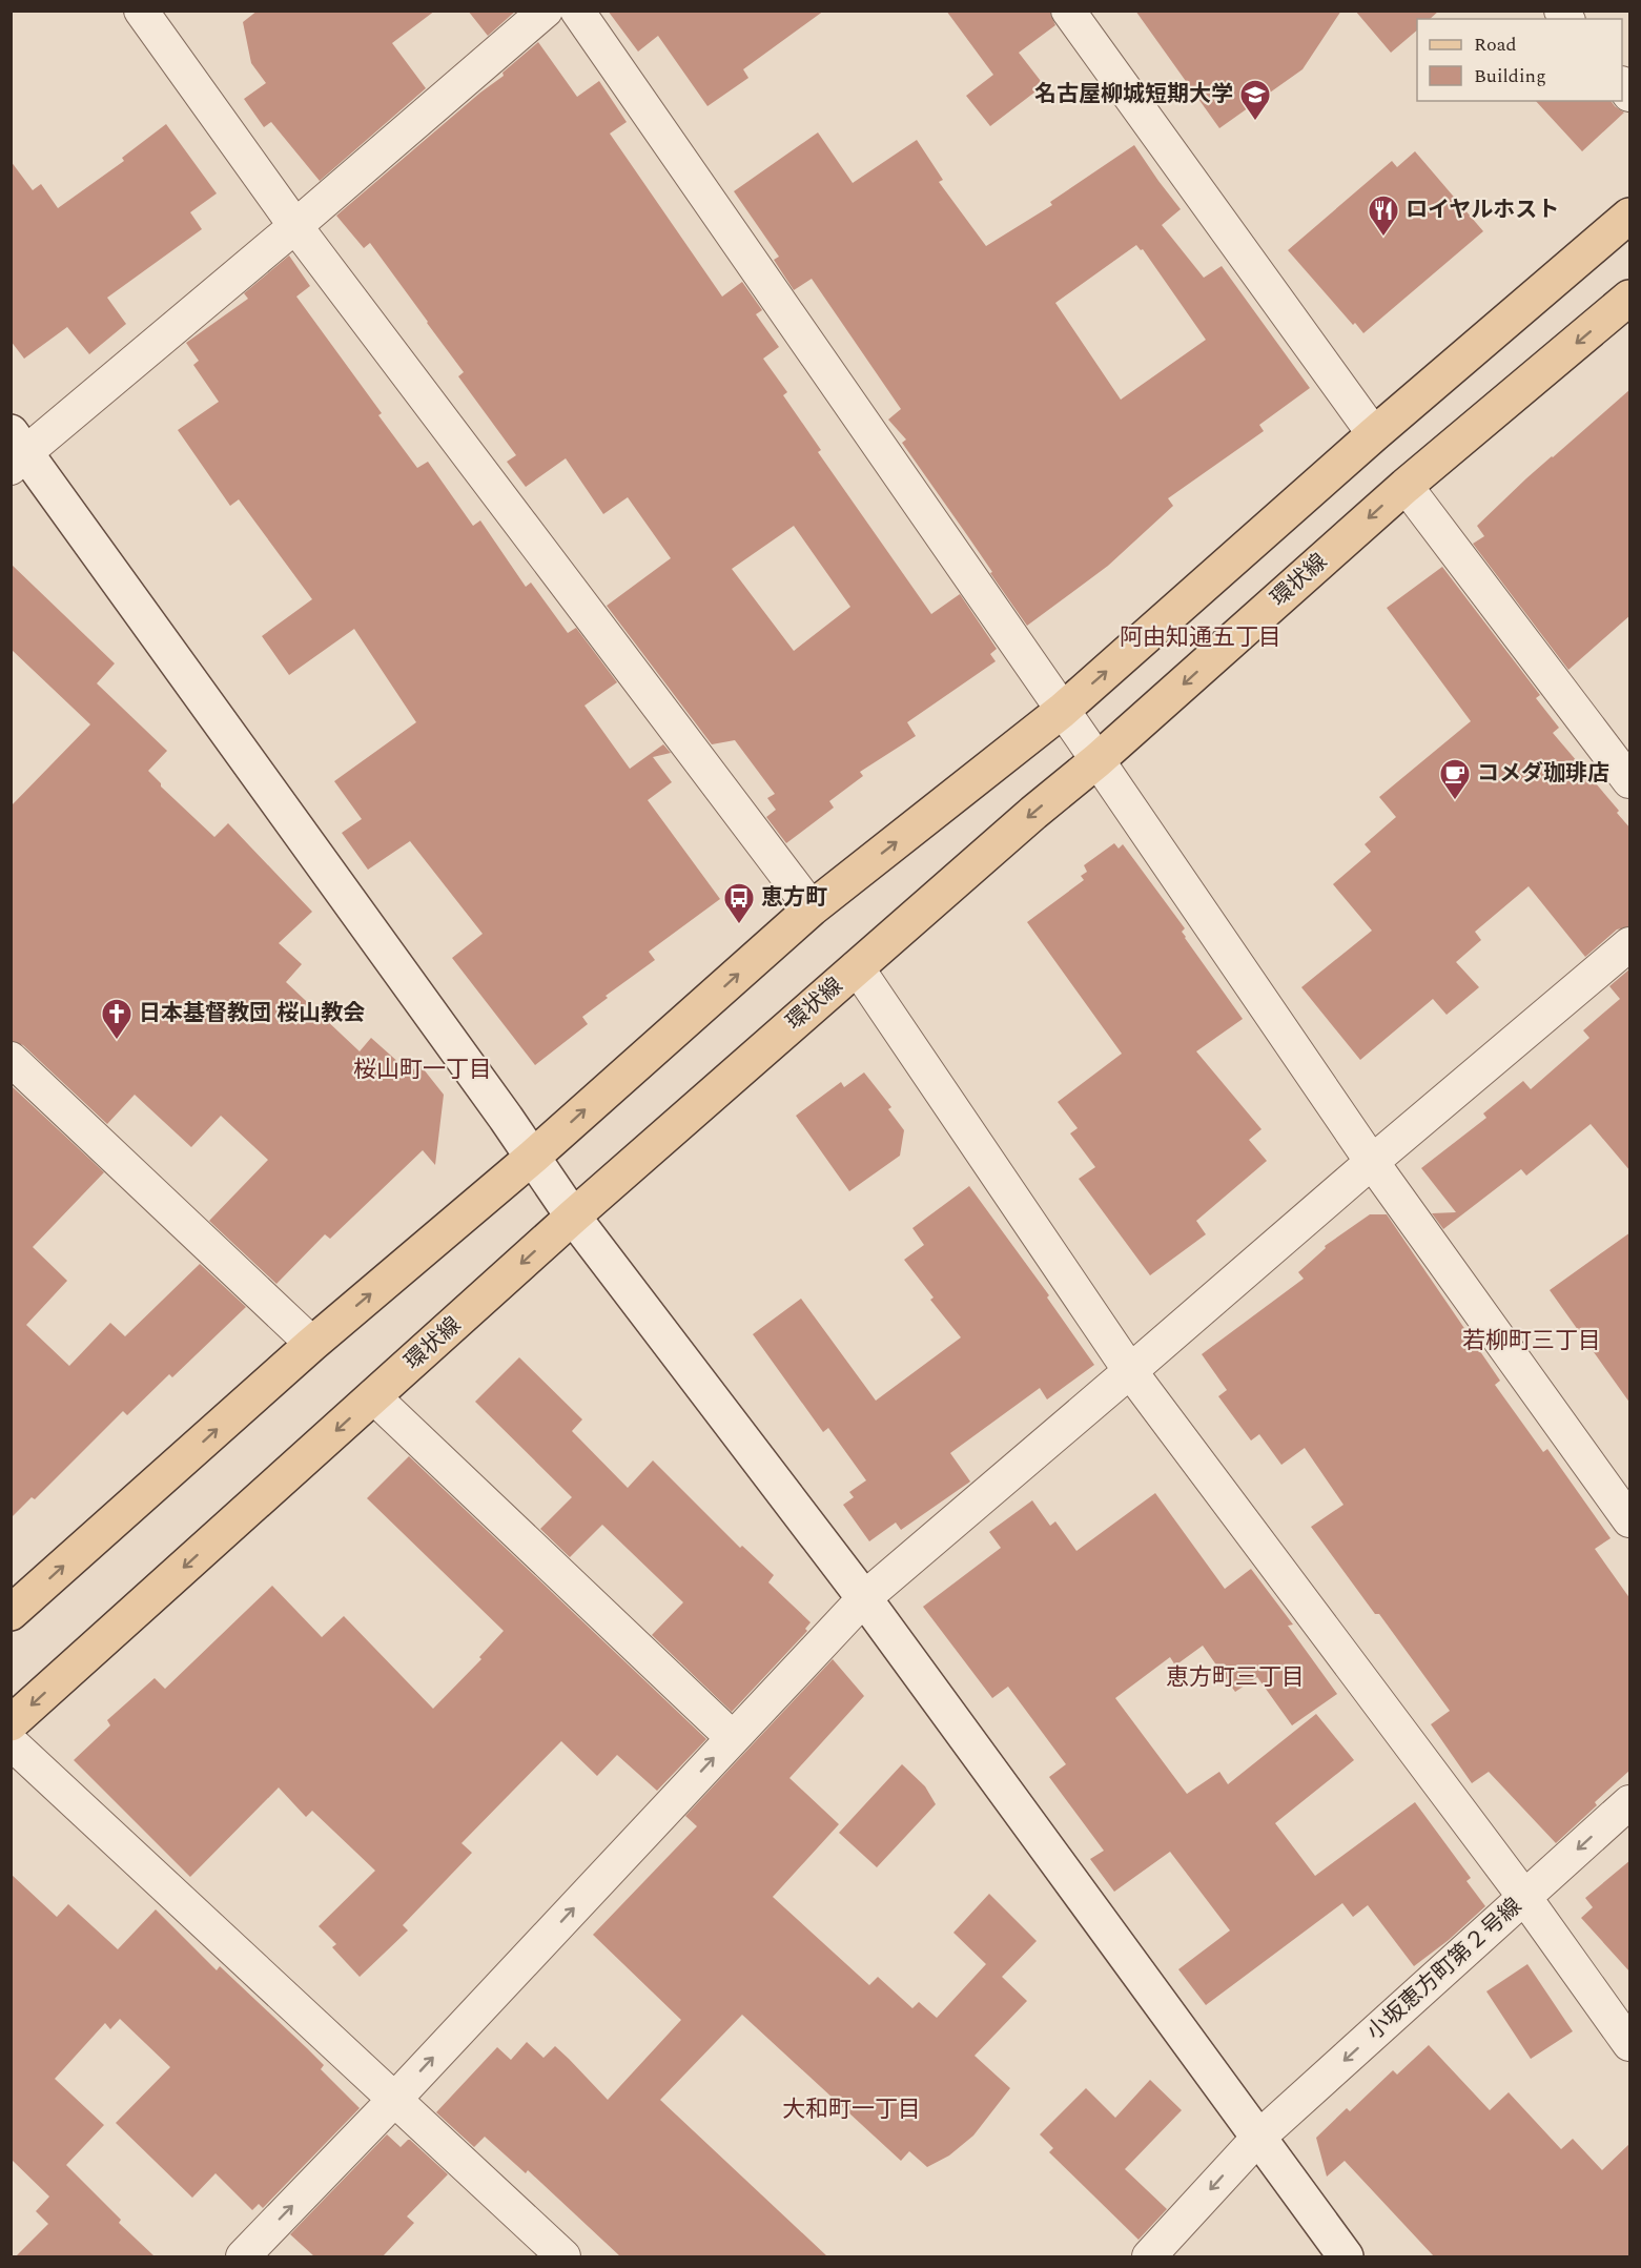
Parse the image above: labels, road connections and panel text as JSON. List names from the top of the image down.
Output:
{
  "streets": {
    "main road": ["環状線"],
    "street": ["小坂恵方町第２号線"]
  },
  "one_way": ["小坂恵方町第２号線"],
  "districts": [
    "阿由知通五丁目",
    "桜山町一丁目",
    "若柳町三丁目",
    "恵方町三丁目",
    "大和町一丁目"
  ],
  "places": {
    "school or university": ["名古屋柳城短期大学"],
    "restaurant": ["ロイヤルホスト"],
    "cafe": ["コメダ珈琲店"],
    "bus stop": ["恵方町"],
    "church": ["日本基督教団 桜山教会"]
  },
  "legend": ["Road", "Building"]
}
